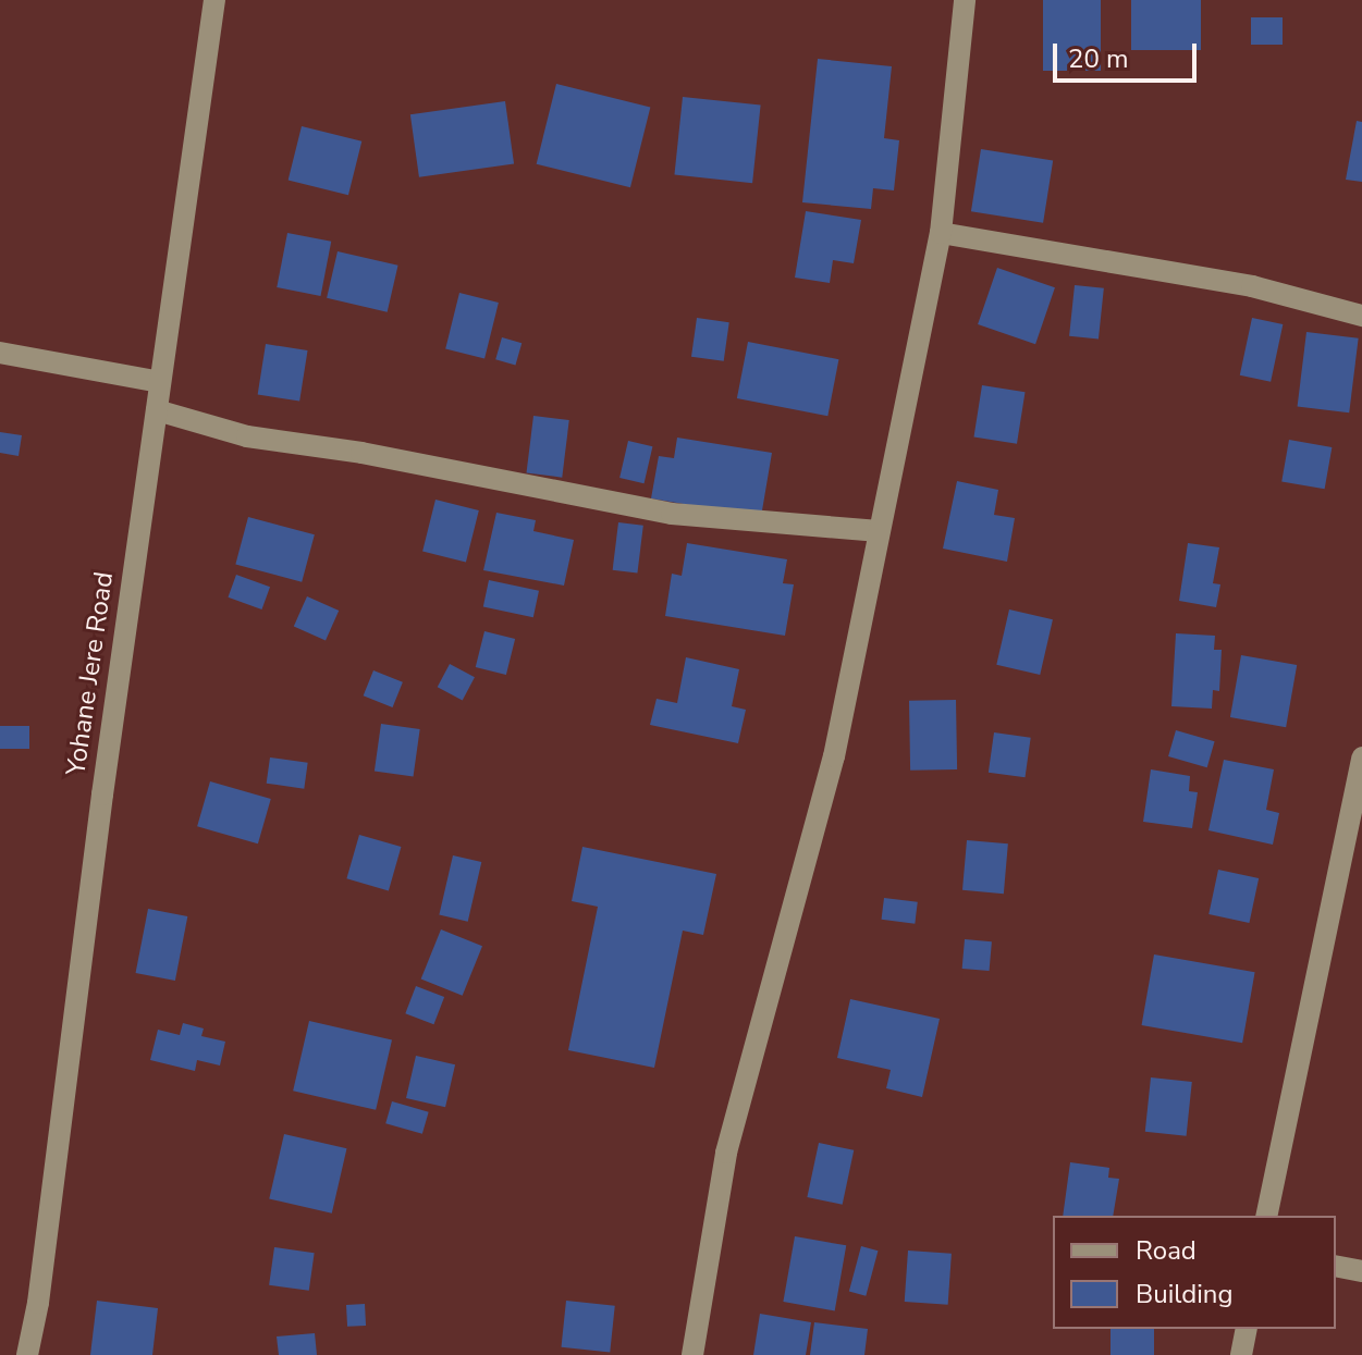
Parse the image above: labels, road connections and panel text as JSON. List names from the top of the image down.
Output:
{
  "streets": {
    "street": ["Yohane Jere Road"]
  },
  "legend": ["Road", "Building"],
  "scale_bar": "20 m"
}
